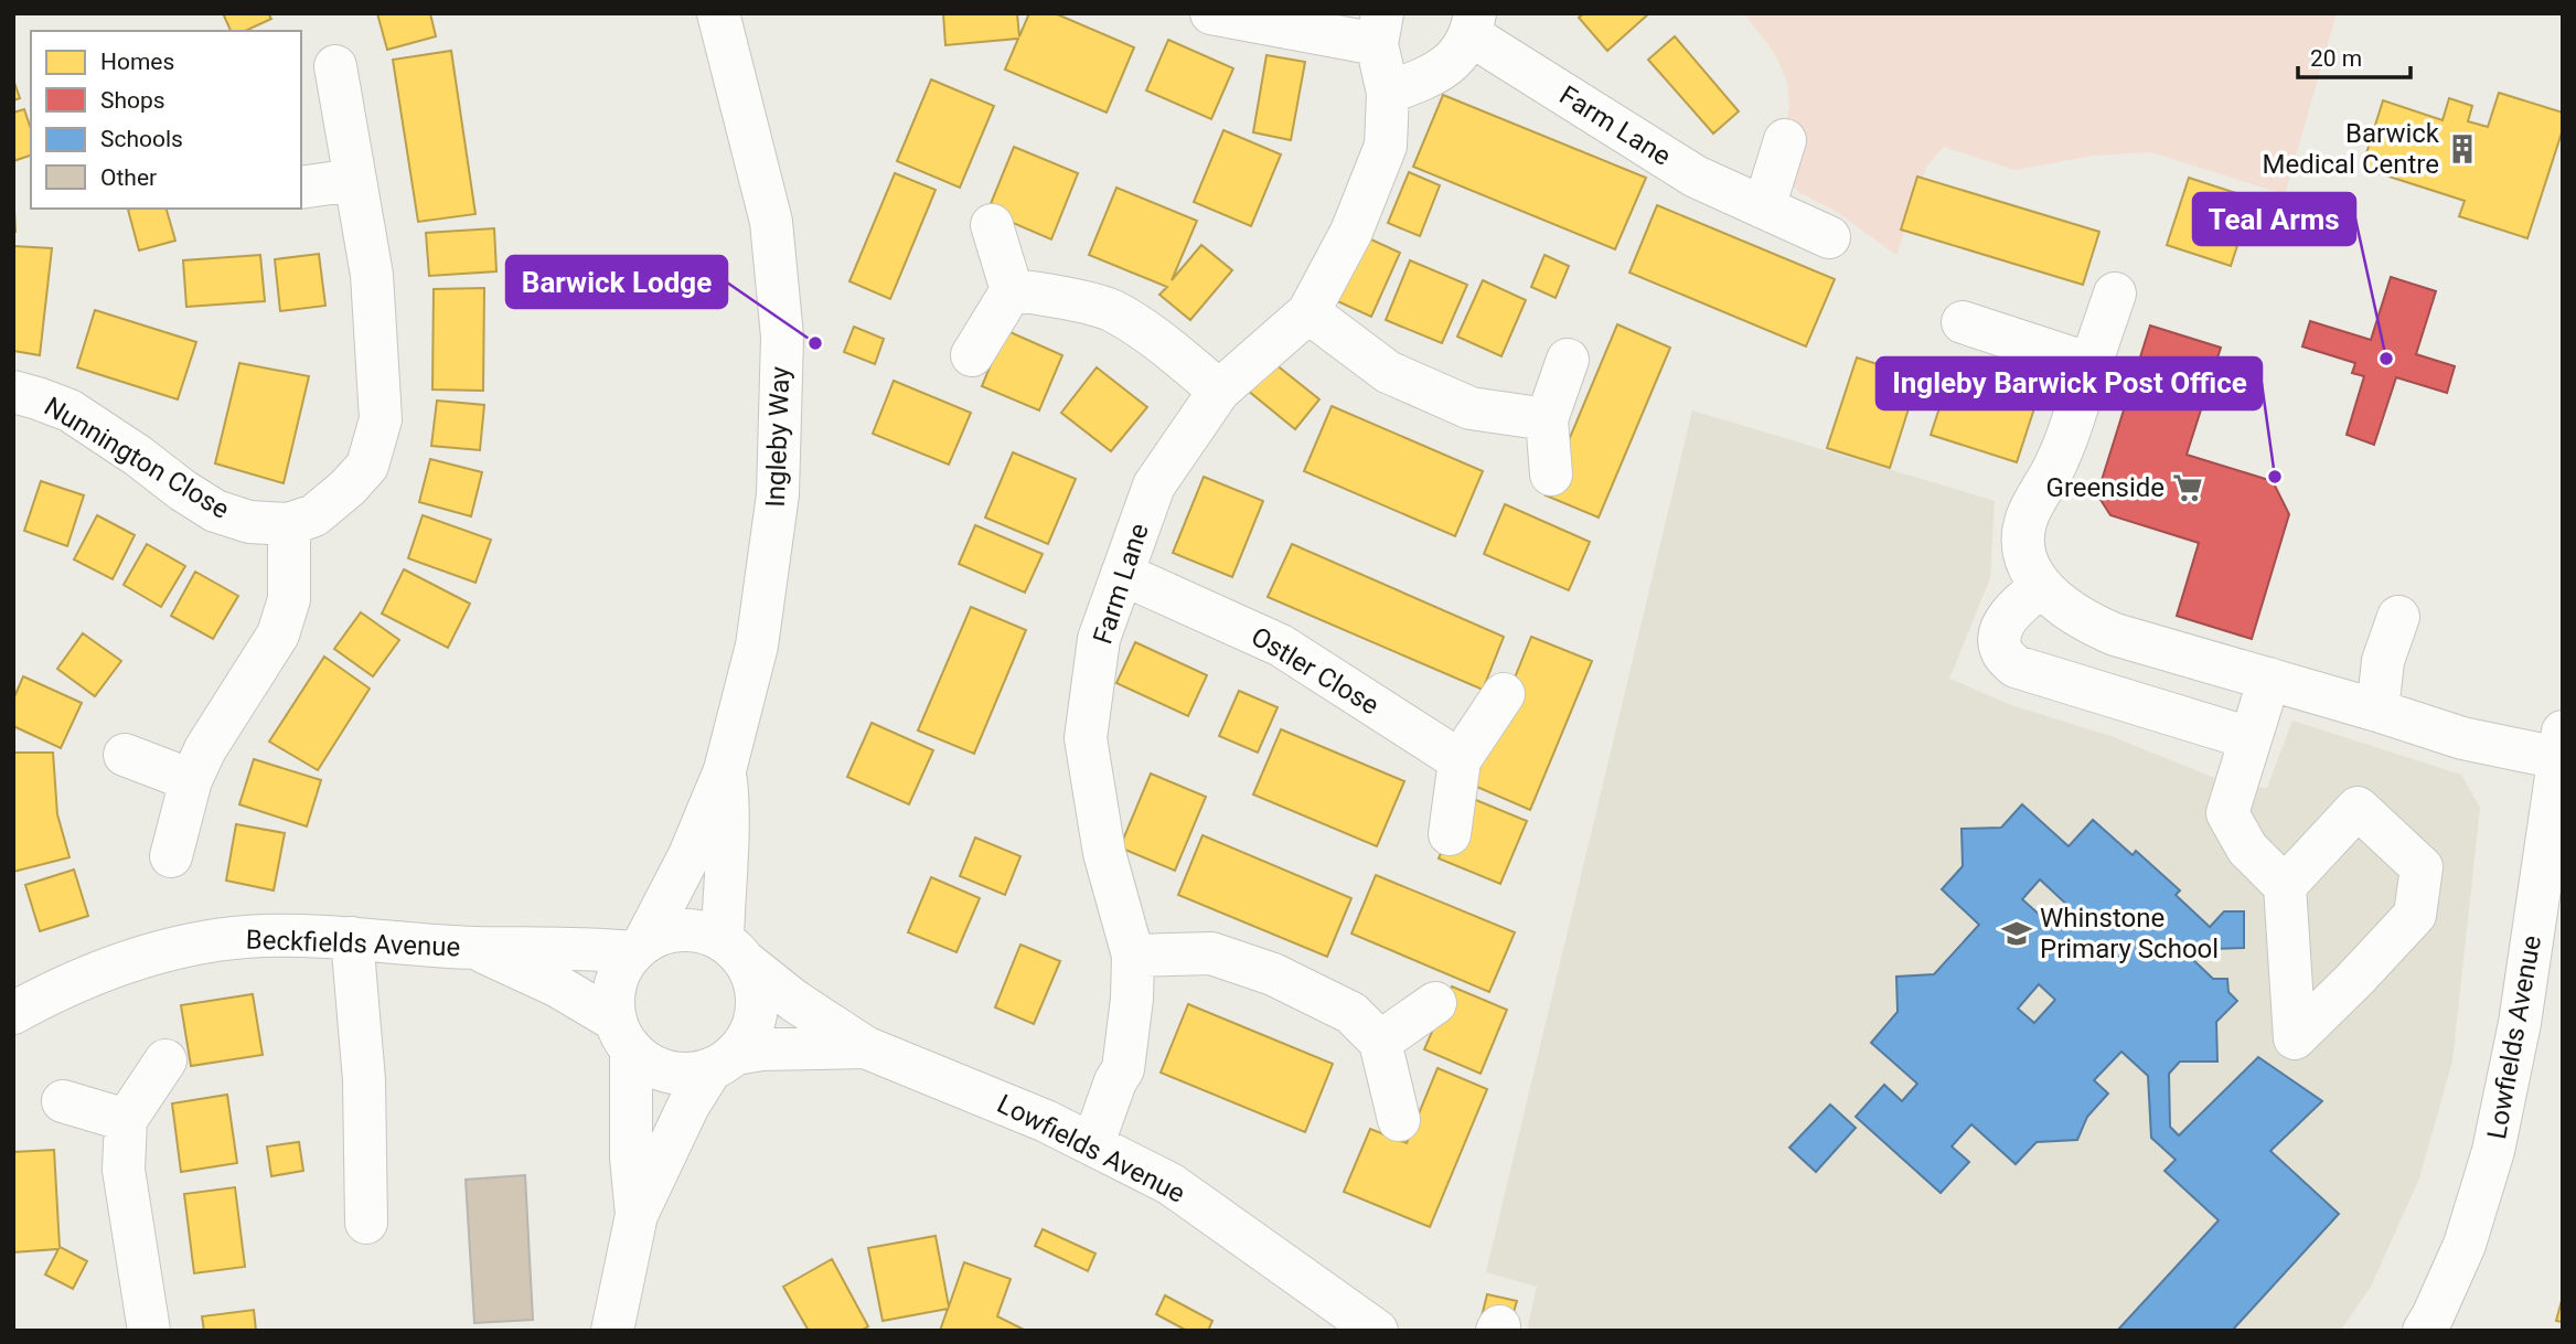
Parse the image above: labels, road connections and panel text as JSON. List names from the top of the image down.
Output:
{
  "streets": {
    "street": [
      "Farm Lane",
      "Ingleby Way",
      "Nunnington Close",
      "Ostler Close",
      "Beckfields Avenue",
      "Lowfields Avenue"
    ]
  },
  "crossings": [
    ["Farm Lane", "Ostler Close"],
    ["Farm Lane", "Lowfields Avenue"],
    ["Ingleby Way", "Beckfields Avenue"],
    ["Ingleby Way", "Lowfields Avenue"],
    ["Beckfields Avenue", "Lowfields Avenue"]
  ],
  "places": {
    "building": ["Barwick Medical Centre"],
    "other": ["Barwick Lodge", "Teal Arms", "Ingleby Barwick Post Office"],
    "supermarket": ["Greenside"],
    "school or university": ["Whinstone Primary School"]
  },
  "legend": [
    "Homes",
    "Shops",
    "Schools",
    "Other"
  ],
  "scale_bar": "20 m"
}
